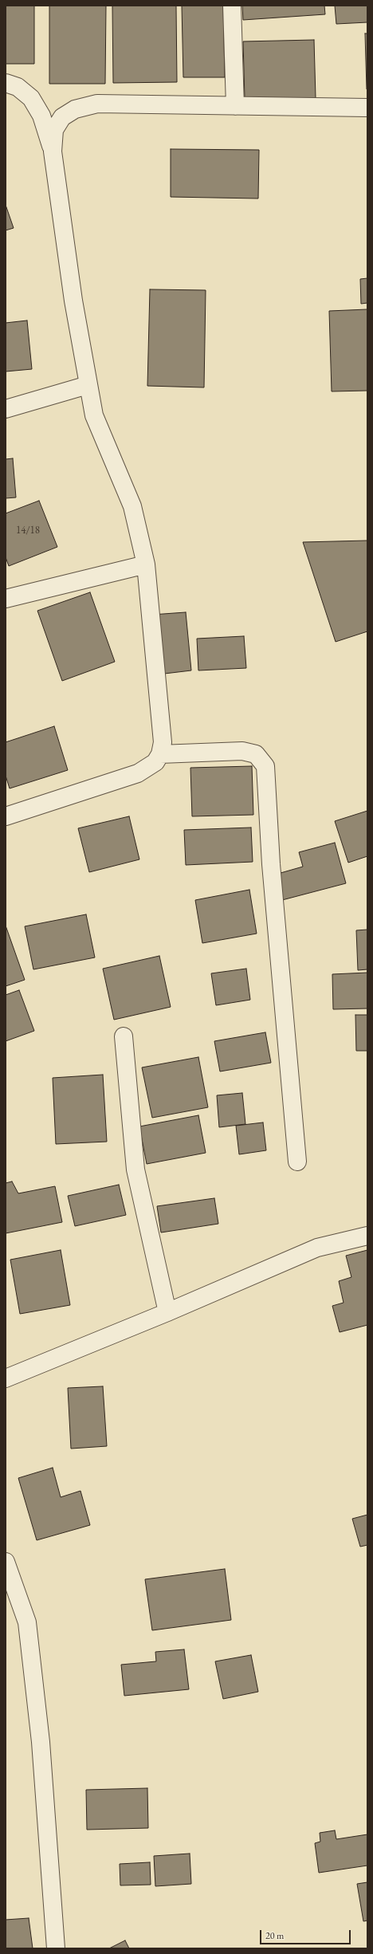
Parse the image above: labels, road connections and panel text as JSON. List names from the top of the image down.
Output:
{
  "house_numbers": ["14/18"],
  "scale_bar": "20 m"
}
